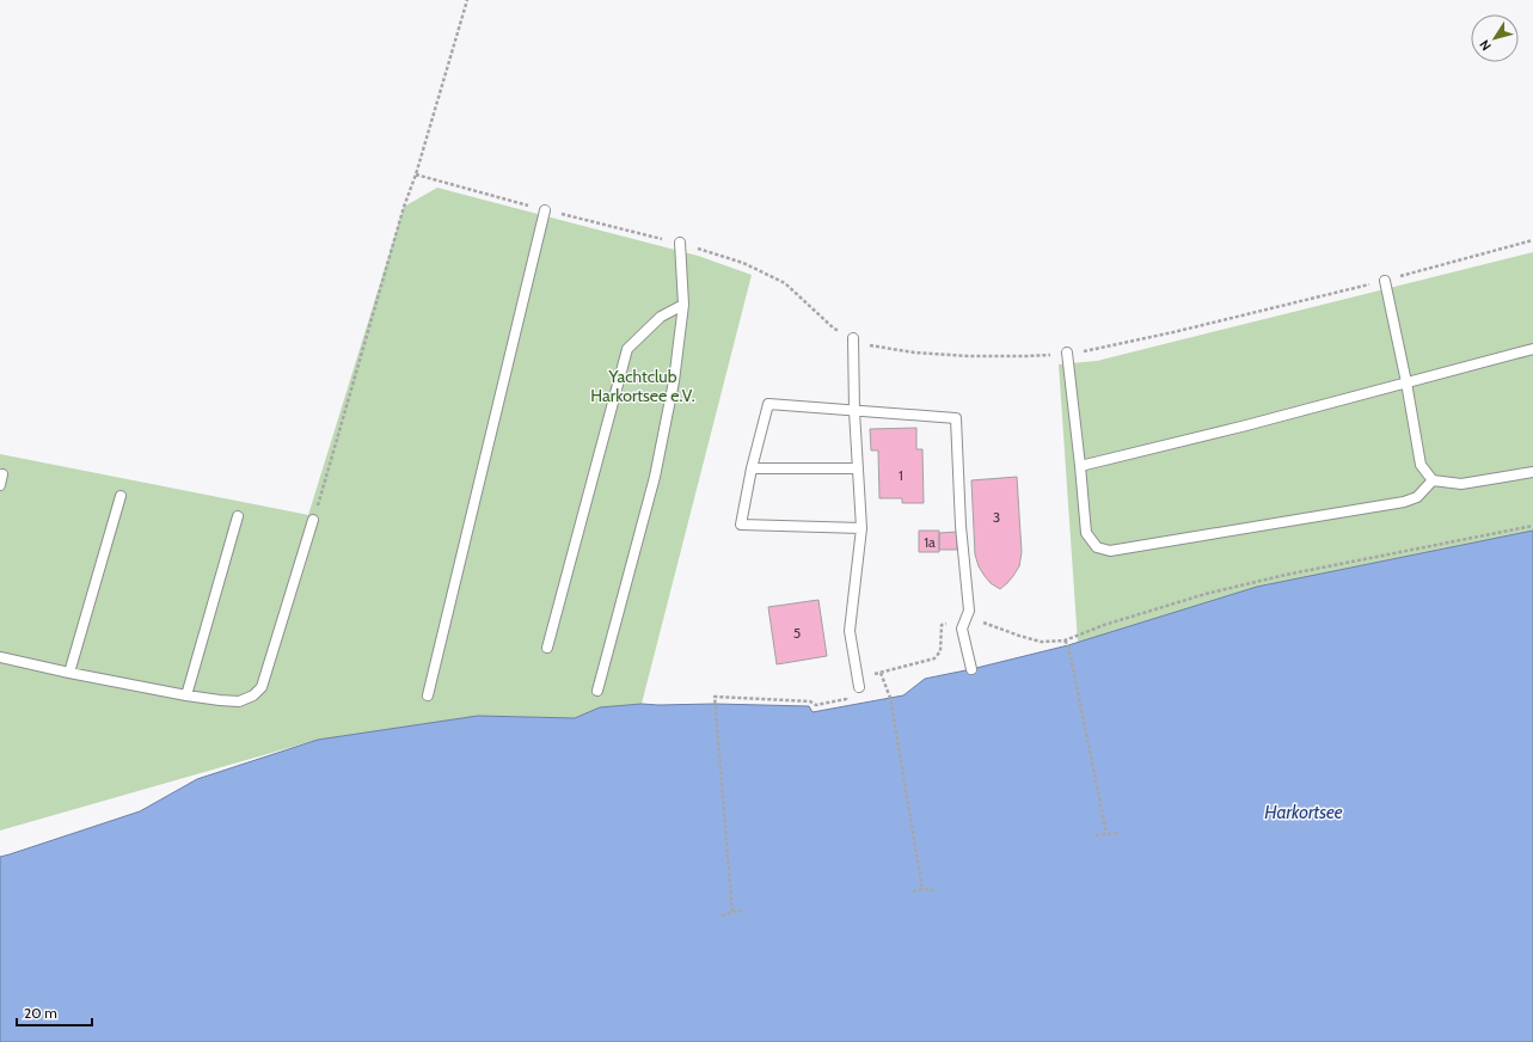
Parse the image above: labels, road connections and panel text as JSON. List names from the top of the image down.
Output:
{
  "water": ["Harkortsee"],
  "parks": ["Yachtclub Harkortsee e.V."],
  "house_numbers": [
    "1",
    "3",
    "1a",
    "5"
  ],
  "scale_bar": "20 m",
  "north": "bottom left"
}
